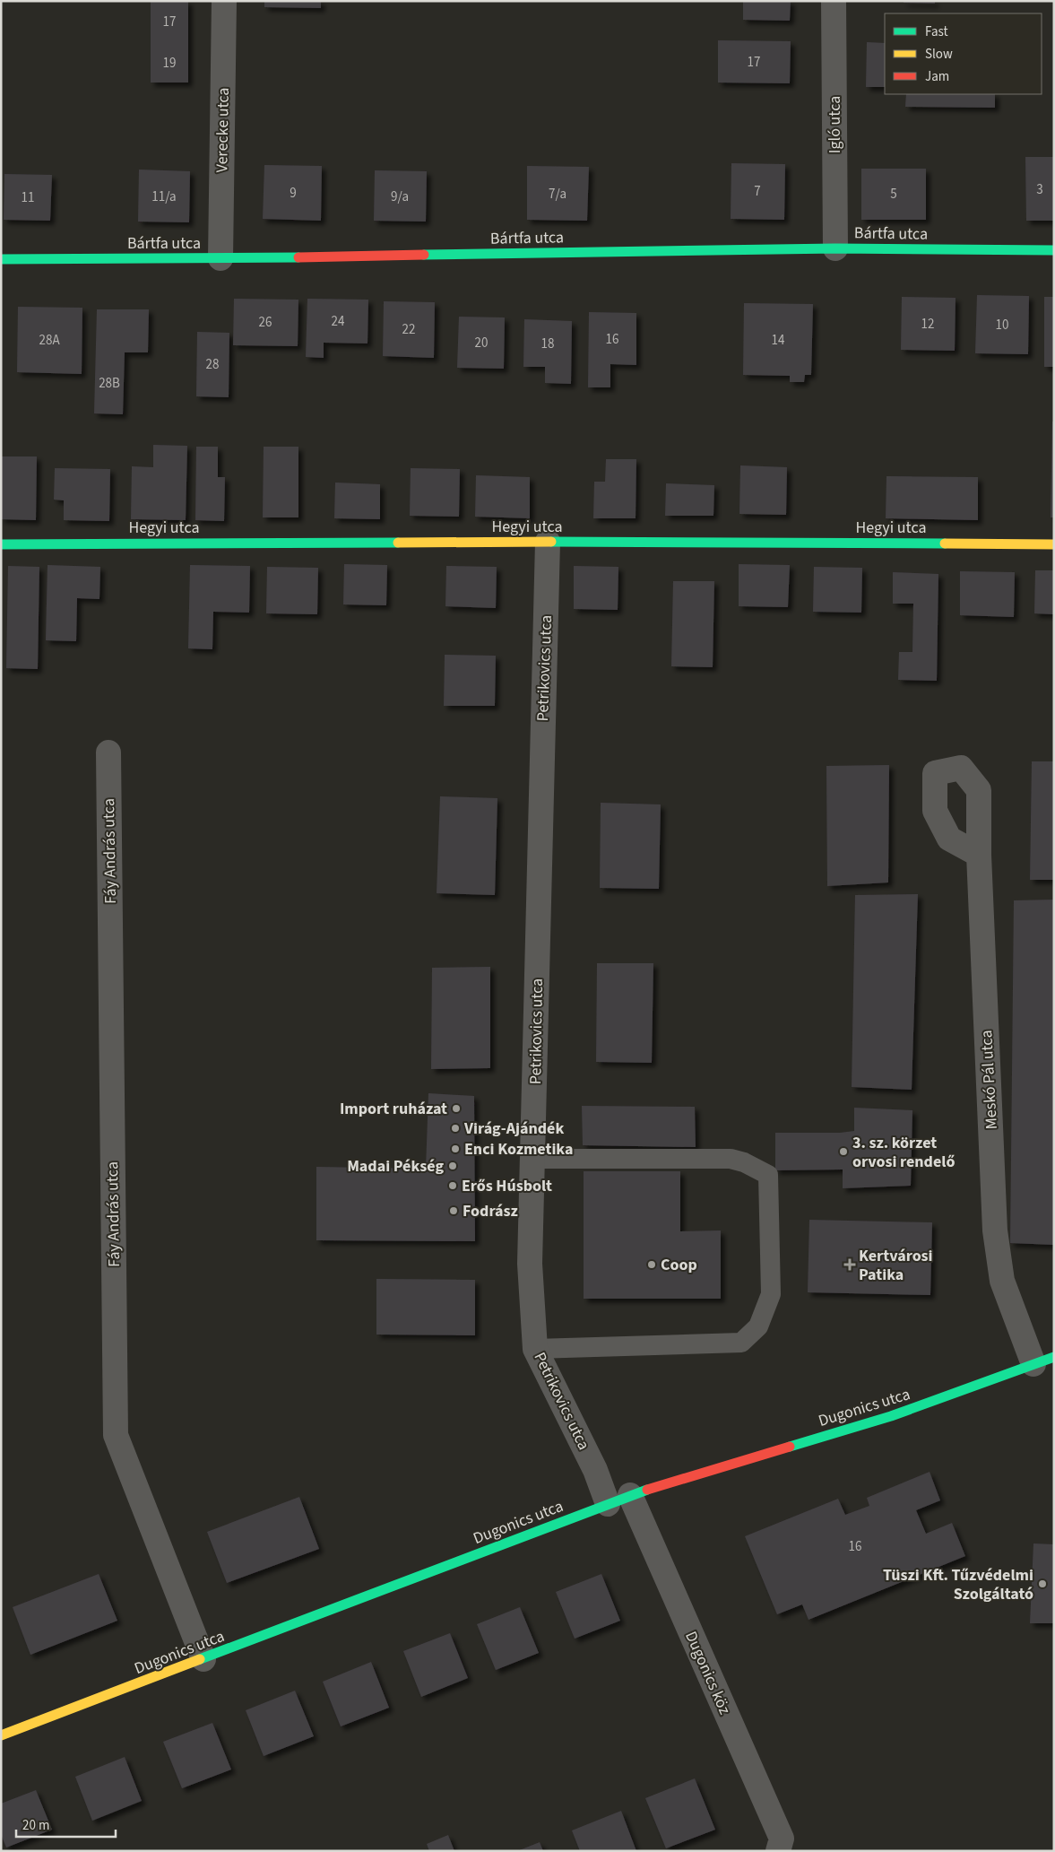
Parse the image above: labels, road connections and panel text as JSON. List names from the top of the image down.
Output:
{
  "streets": {
    "street": [
      "Igló utca",
      "Verecke utca",
      "Bártfa utca",
      "Hegyi utca",
      "Petrikovics utca",
      "Fáy András utca",
      "Meskó Pál utca",
      "Dugonics utca",
      "Dugonics köz"
    ]
  },
  "crossings": [
    ["Igló utca", "Bártfa utca"],
    ["Verecke utca", "Bártfa utca"],
    ["Hegyi utca", "Petrikovics utca"],
    ["Petrikovics utca", "Dugonics utca"],
    ["Petrikovics utca", "Dugonics köz"],
    ["Fáy András utca", "Dugonics utca"],
    ["Meskó Pál utca", "Dugonics utca"],
    ["Dugonics utca", "Dugonics köz"]
  ],
  "places": {
    "other": [
      "Import ruházat",
      "Virág-Ajándék",
      "Enci Kozmetika",
      "3. sz. körzet orvosi rendelő",
      "Madai Pékség",
      "Erős Húsbolt",
      "Fodrász",
      "Coop",
      "Tüszi Kft. Tűzvédelmi Szolgáltató"
    ],
    "health": ["Kertvárosi Patika"]
  },
  "house_numbers": [
    "17",
    "17",
    "19",
    "3",
    "7",
    "9",
    "7/a",
    "5",
    "11/a",
    "9/a",
    "11",
    "24",
    "26",
    "12",
    "10",
    "22",
    "16",
    "28A",
    "14",
    "20",
    "18",
    "28",
    "28B",
    "16"
  ],
  "legend": ["Fast", "Slow", "Jam"],
  "scale_bar": "20 m"
}
